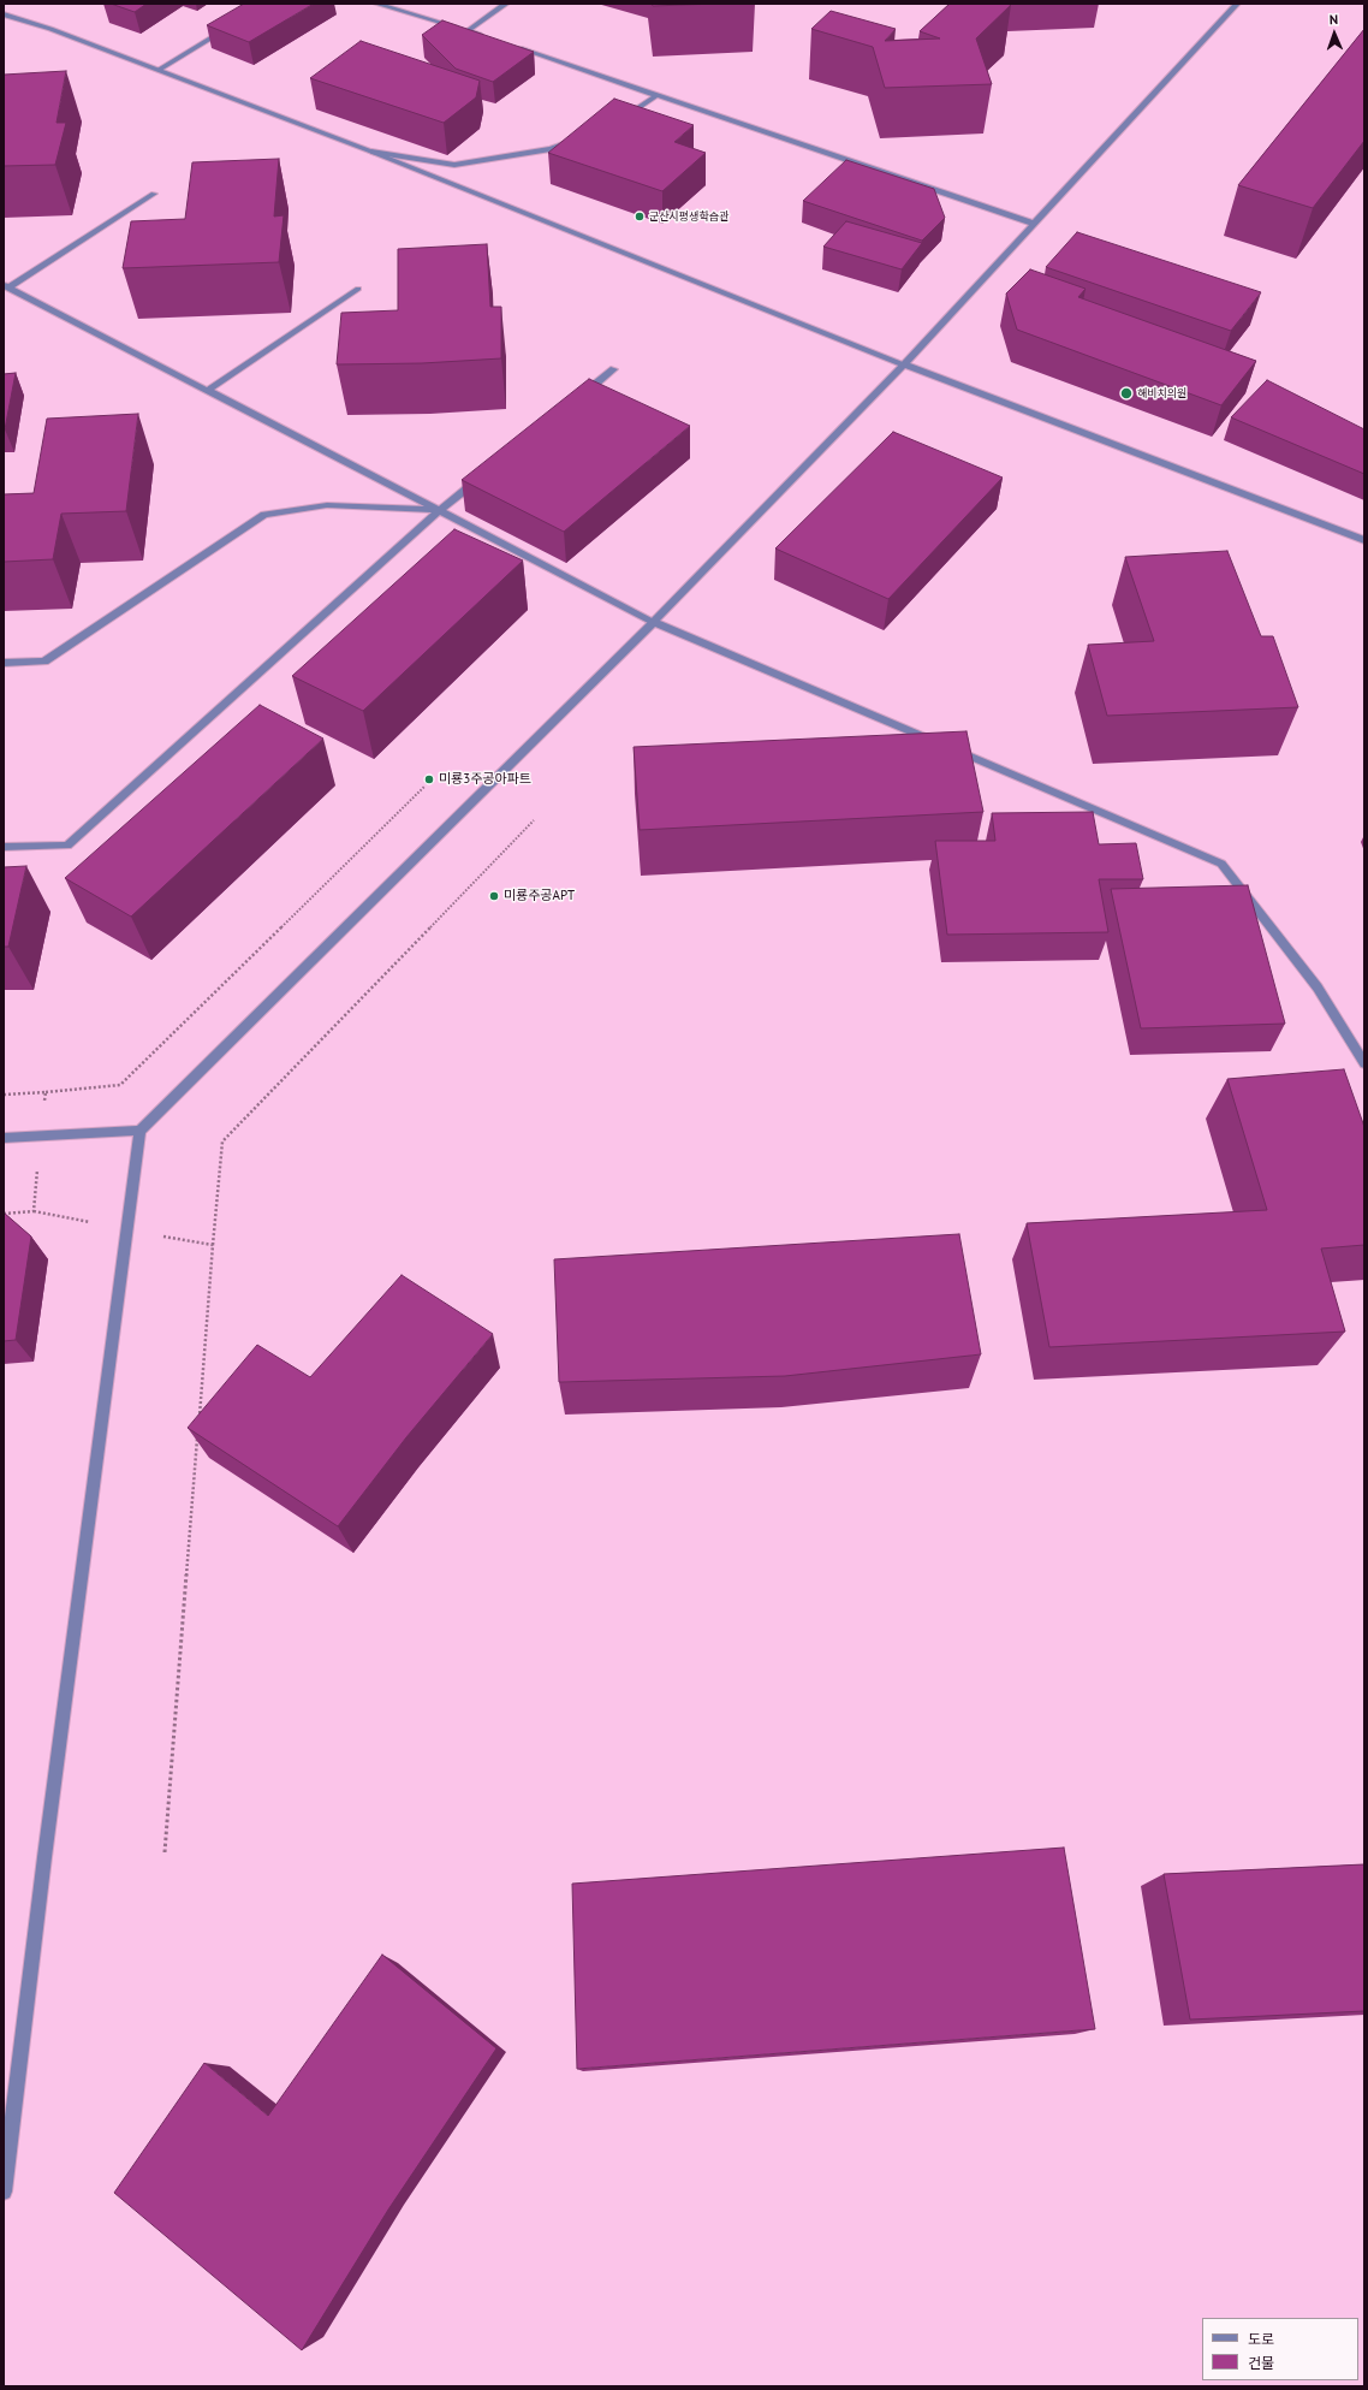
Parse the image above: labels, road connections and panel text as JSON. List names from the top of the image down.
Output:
{
  "places": [
    "군산시평생학습관",
    "해비치의원",
    "미룡3주공아파트",
    "미룡주공APT"
  ],
  "legend": ["도로", "건물"],
  "north": "top"
}
